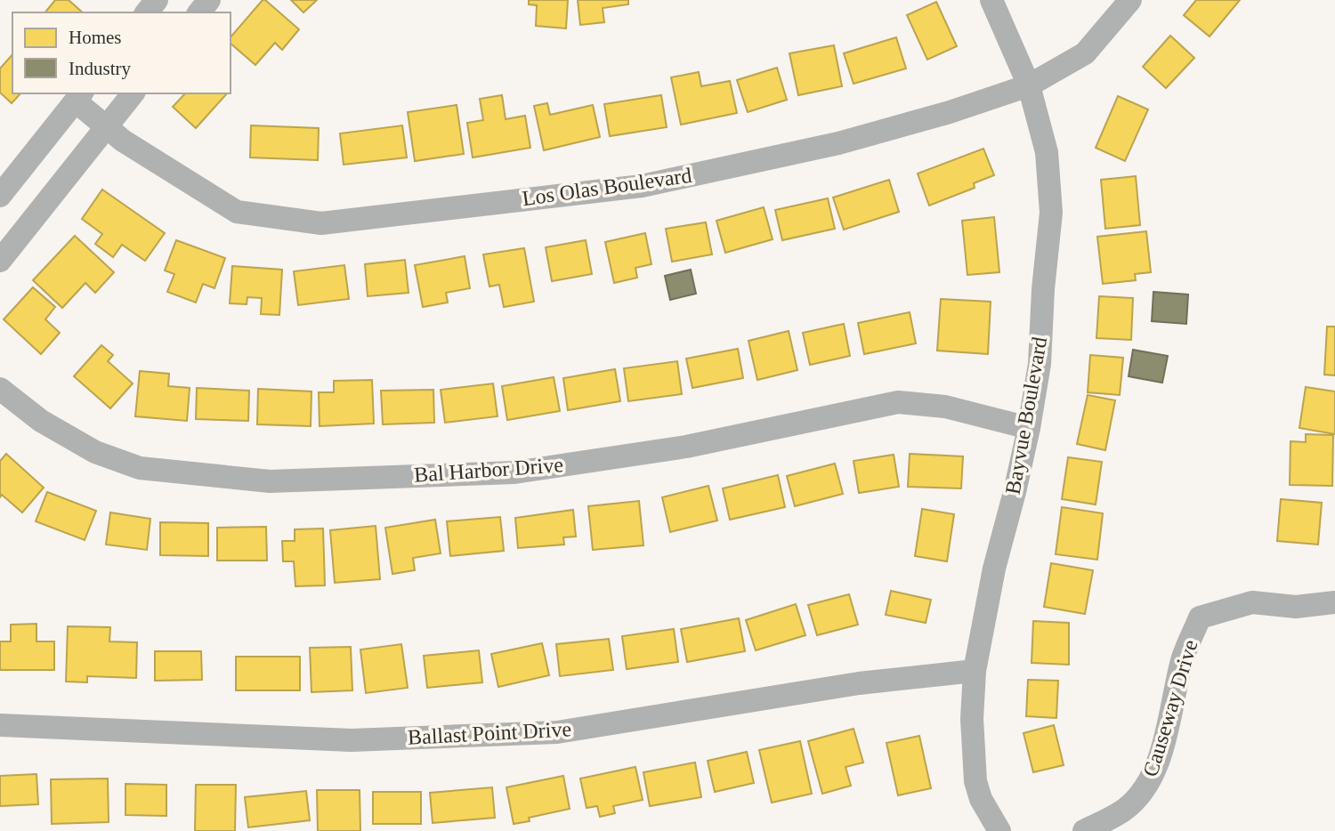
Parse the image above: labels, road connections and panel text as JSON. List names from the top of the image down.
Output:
{
  "streets": {
    "street": [
      "Los Olas Boulevard",
      "Bayvue Boulevard",
      "Bal Harbor Drive",
      "Causeway Drive",
      "Ballast Point Drive"
    ]
  },
  "crossings": [
    ["Los Olas Boulevard", "Bayvue Boulevard"],
    ["Bayvue Boulevard", "Bal Harbor Drive"],
    ["Bayvue Boulevard", "Ballast Point Drive"]
  ],
  "legend": ["Homes", "Industry"]
}
